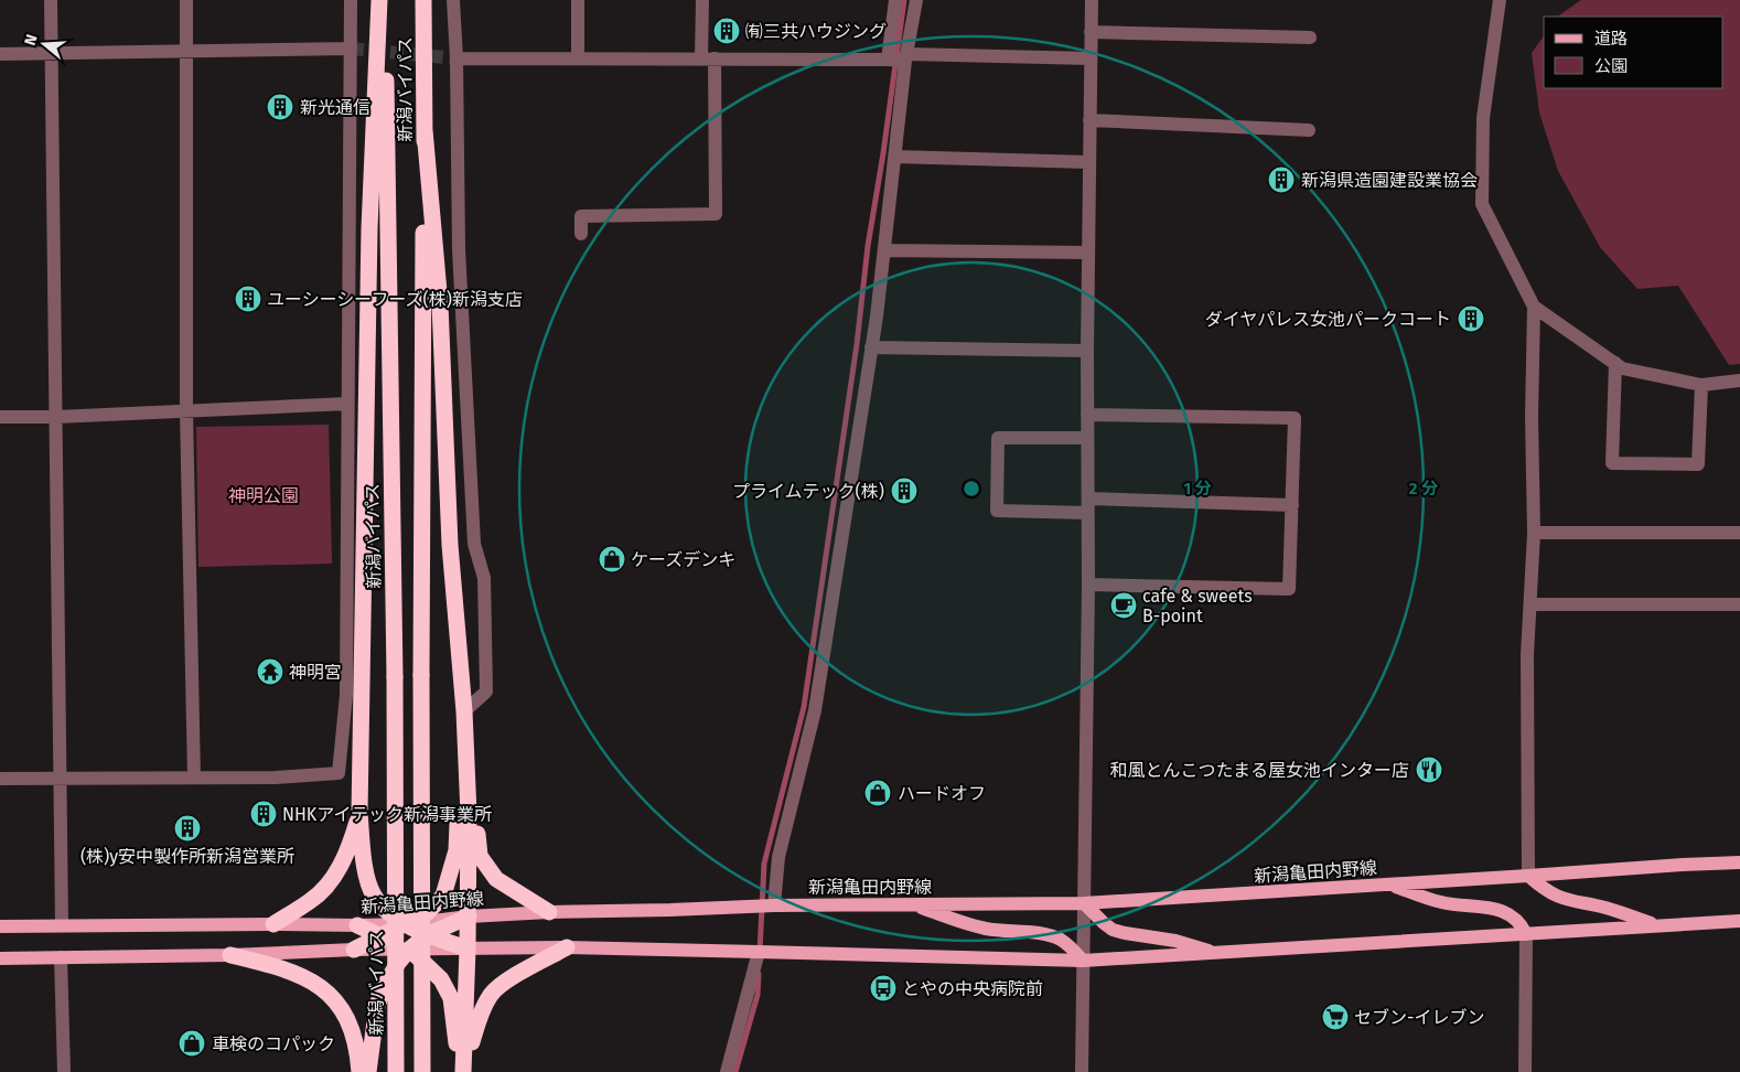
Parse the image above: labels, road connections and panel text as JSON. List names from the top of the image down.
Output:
{
  "streets": {
    "highway": ["新潟バイパス"],
    "main road": ["新潟亀田内野線"]
  },
  "parks": ["神明公園"],
  "places": {
    "building": [
      "㈲三共ハウジング",
      "新光通信",
      "新潟県造園建設業協会",
      "ユーシーシーフーズ(株)新潟支店",
      "ダイヤパレス女池パークコート",
      "プライムテック(株)",
      "NHKアイテック新潟事業所",
      "(株)y安中製作所新潟営業所"
    ],
    "shop": ["ケーズデンキ", "ハードオフ", "車検のコパック"],
    "cafe": ["cafe & sweets B-point"],
    "temple": ["神明宮"],
    "restaurant": ["和風とんこつたまる屋女池インター店"],
    "bus stop": ["とやの中央病院前"],
    "supermarket": ["セブン-イレブン"]
  },
  "legend": ["道路", "公園"],
  "north": "left",
  "rings": ["1 分", "2 分"]
}
